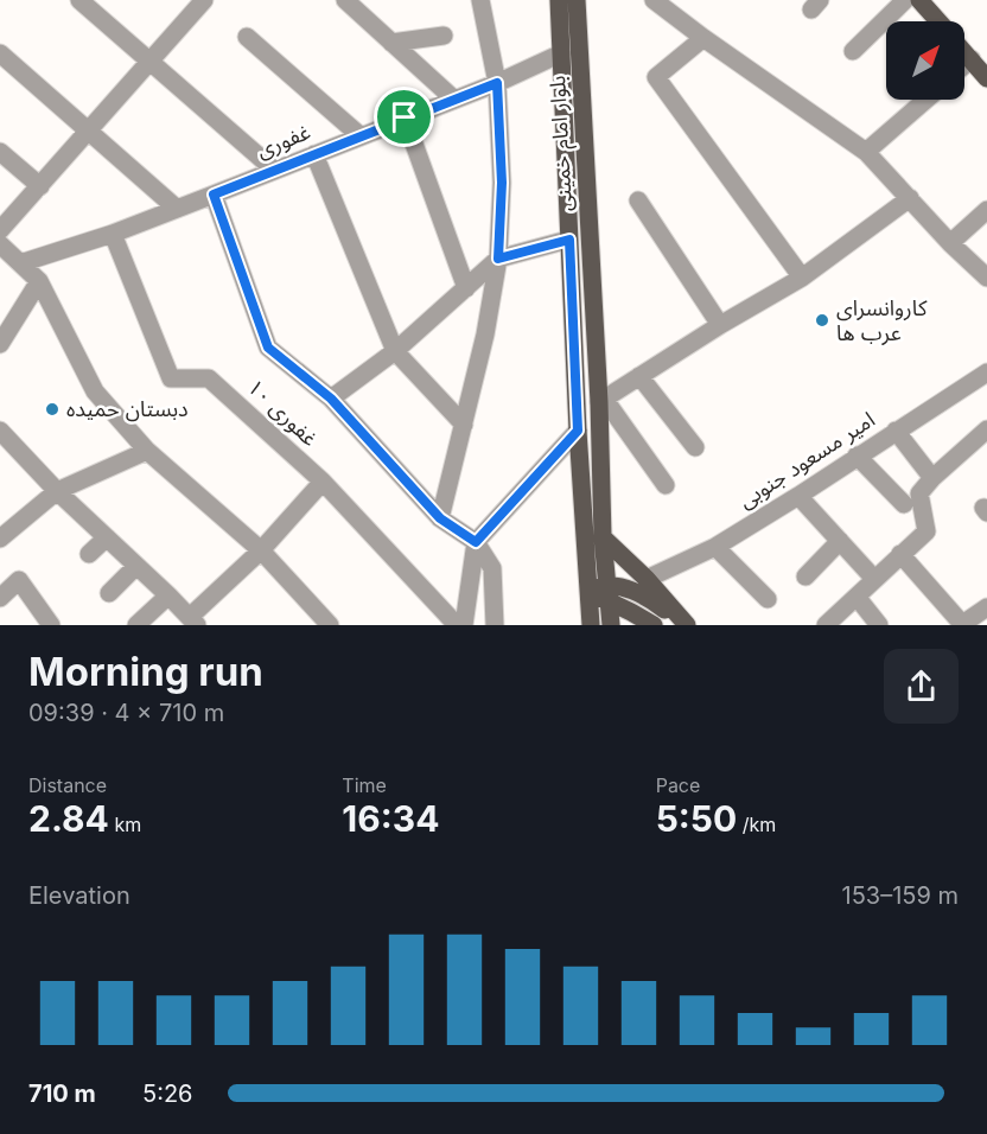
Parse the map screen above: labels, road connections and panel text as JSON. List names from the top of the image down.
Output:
{
  "streets": {
    "main road": ["بلوار امام خمینی"],
    "street": ["غفوری", "غفوری ۱۰", "امیر مسعود جنوبی"]
  },
  "crossings": [
    ["غفوری", "بلوار امام خمینی"],
    ["غفوری", "غفوری ۱۰"]
  ],
  "places": ["کاروانسرای عرب ها", "دبستان حمیده"],
  "north": "top right",
  "page": {
    "heading": ["Morning run", "09:39 · 4 × 710 m"],
    "stats": [
      ["Distance", "2.84 km"],
      ["Time", "16:34"],
      ["Pace", "5:50 /km"]
    ],
    "chart": ["Elevation", "153–159 m"],
    "list": [
      {
        "name": "710 m",
        "note": "5:26"
      }
    ]
  }
}
